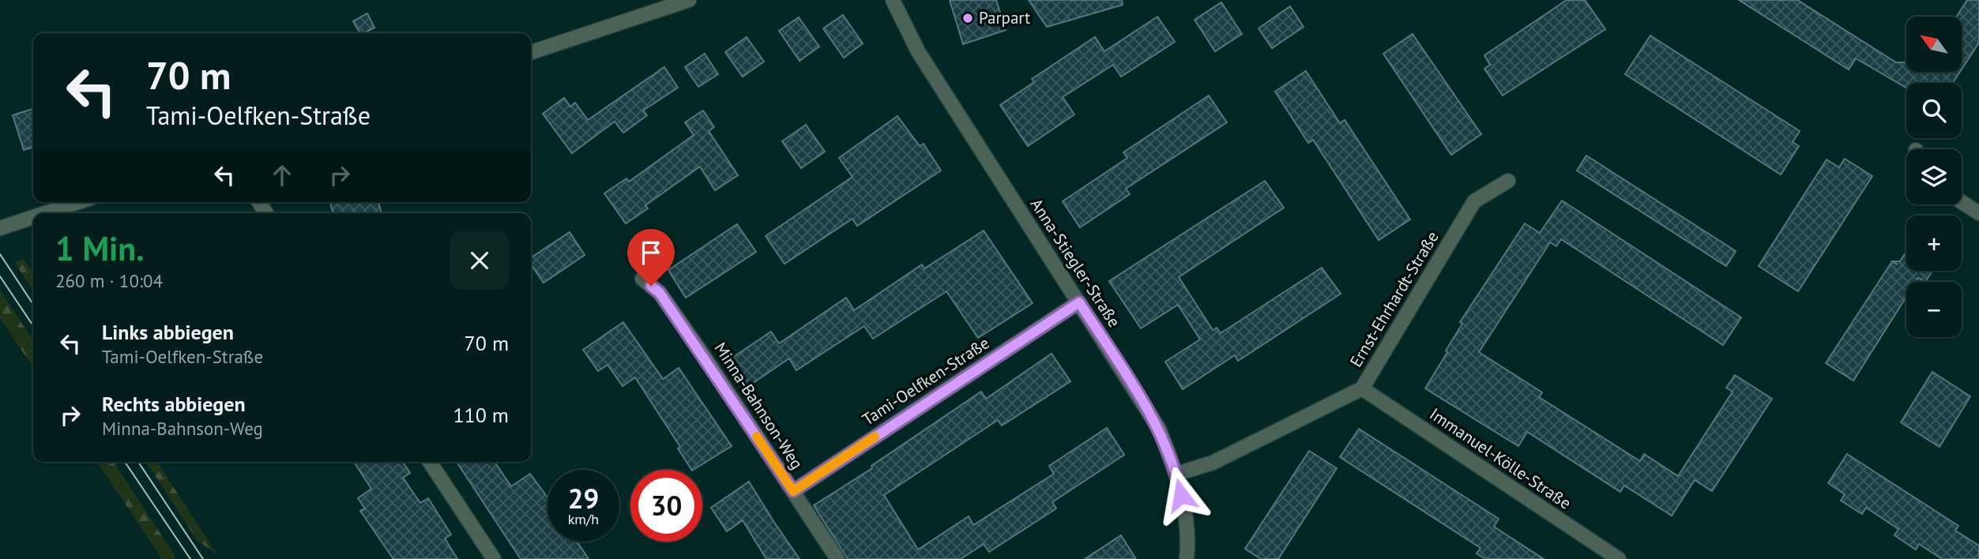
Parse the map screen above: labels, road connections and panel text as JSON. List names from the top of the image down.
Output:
{
  "streets": {
    "street": [
      "Anna-Stiegler-Straße",
      "Ernst-Ehrhardt-Straße",
      "Tami-Oelfken-Straße",
      "Minna-Bahnson-Weg",
      "Immanuel-Kölle-Straße"
    ]
  },
  "crossings": [
    ["Anna-Stiegler-Straße", "Ernst-Ehrhardt-Straße"],
    ["Anna-Stiegler-Straße", "Tami-Oelfken-Straße"],
    ["Ernst-Ehrhardt-Straße", "Immanuel-Kölle-Straße"],
    ["Tami-Oelfken-Straße", "Minna-Bahnson-Weg"]
  ],
  "places": ["Parpart"],
  "north": "top left",
  "page": {
    "map_buttons": ["+", "−"],
    "turn": ["70 m", "Tami-Oelfken-Straße"],
    "heading": ["1 Min.", "260 m · 10:04"],
    "list": [
      {
        "name": "Links abbiegen",
        "note": "Tami-Oelfken-Straße",
        "value": "70 m"
      },
      {
        "name": "Rechts abbiegen",
        "note": "Minna-Bahnson-Weg",
        "value": "110 m"
      }
    ],
    "speed": "29 km/h",
    "limit": "30"
  }
}
